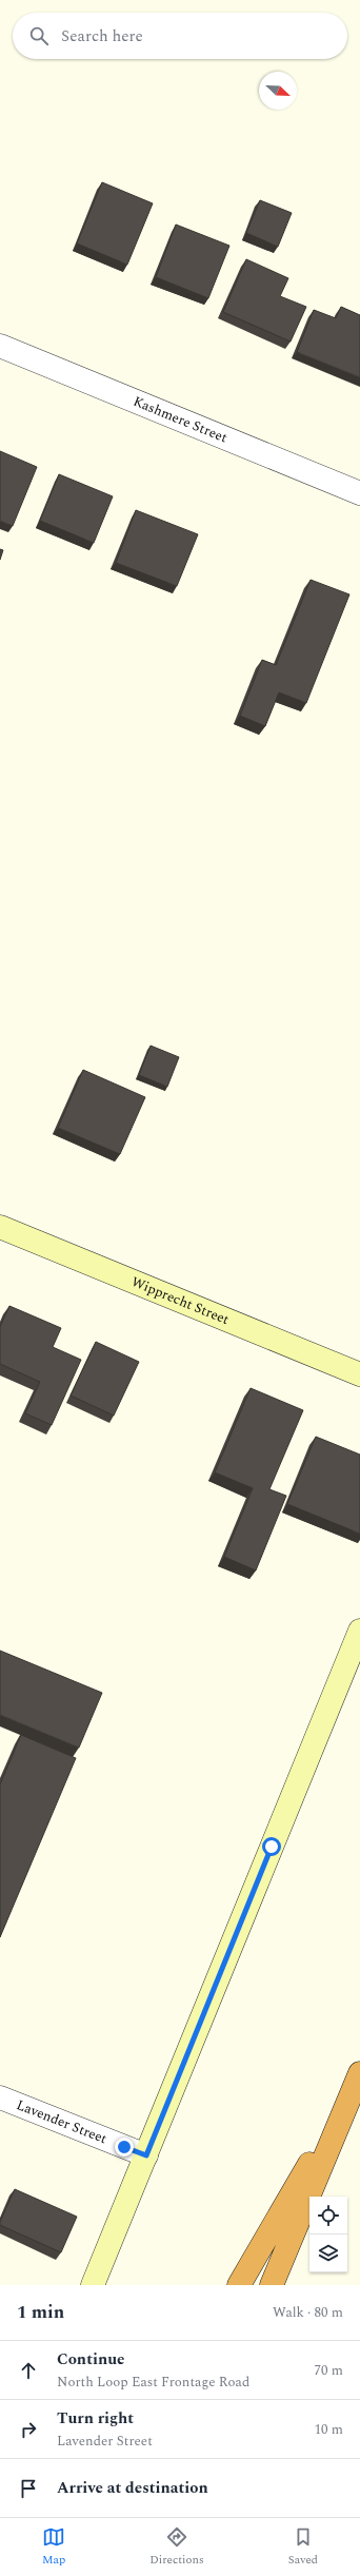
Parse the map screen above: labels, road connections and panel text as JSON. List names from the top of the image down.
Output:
{
  "streets": {
    "main road": ["Wipprecht Street"],
    "street": ["Kashmere Street", "Lavender Street"]
  },
  "north": "bottom right",
  "page": {
    "search": "Search here",
    "heading": ["1 min", "Walk · 80 m"],
    "list": [
      ["Continue", "North Loop East Frontage Road", "70 m"],
      ["Turn right", "Lavender Street", "10 m"],
      "Arrive at destination"
    ],
    "nav": ["Map", "Directions", "Saved"]
  }
}
